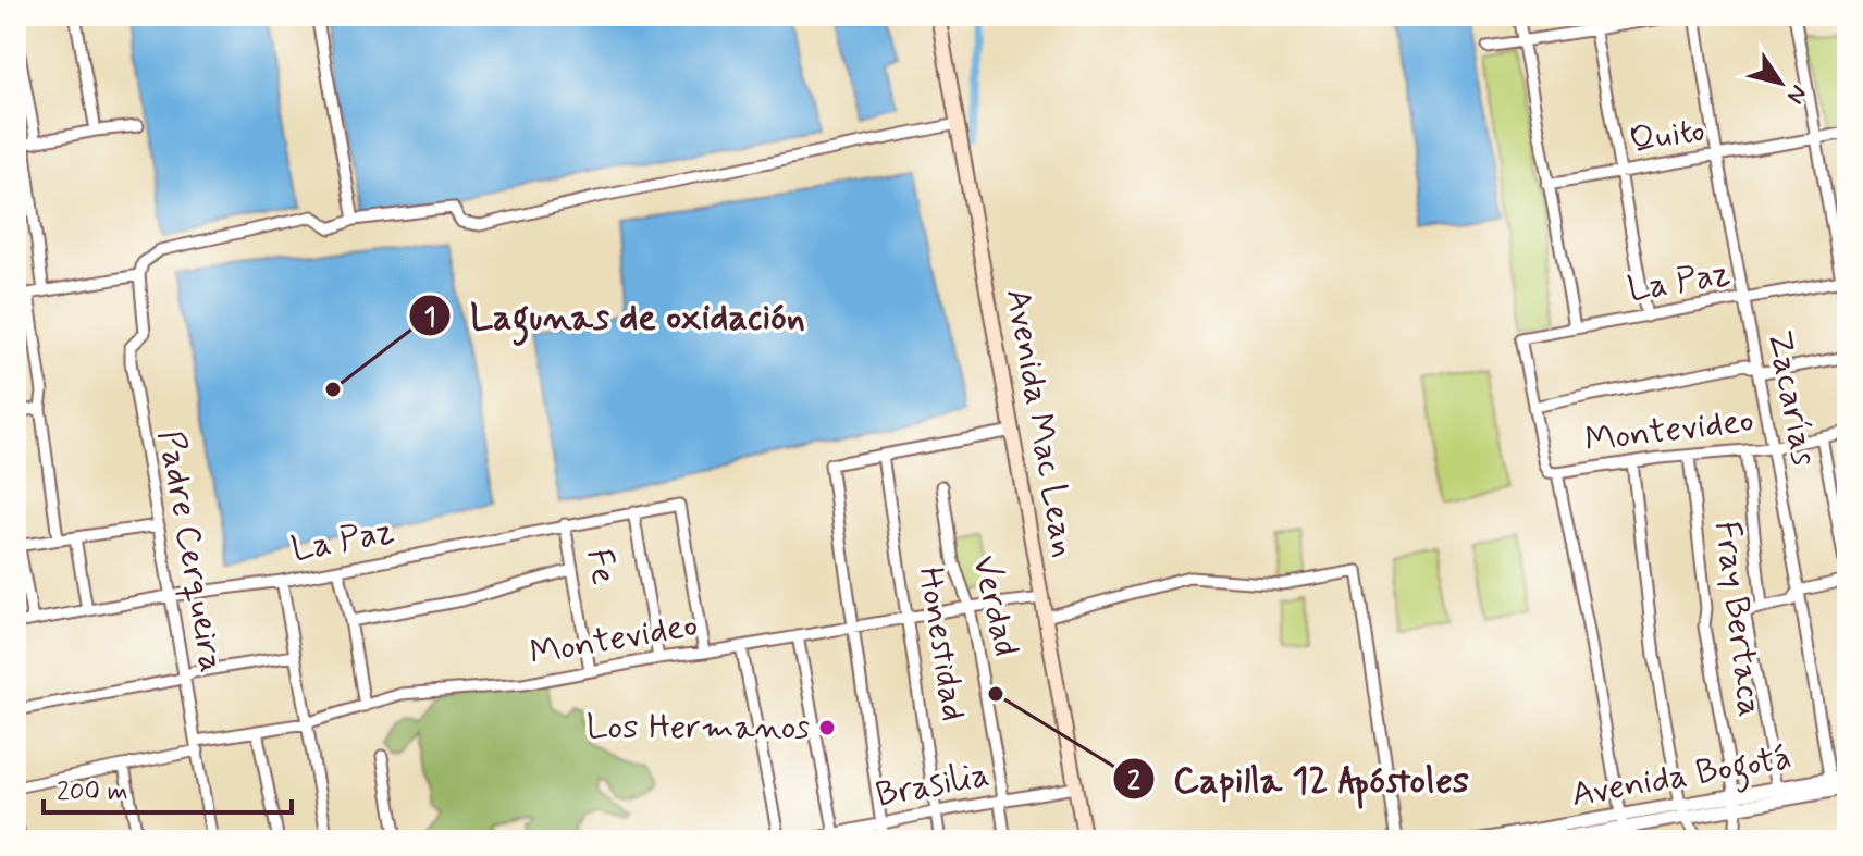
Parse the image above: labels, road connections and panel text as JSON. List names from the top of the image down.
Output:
{
  "streets": {
    "main road": ["Avenida Mac Lean"],
    "street": [
      "Quito",
      "La Paz",
      "Zacarías",
      "Montevideo",
      "Padre Cerqueira",
      "Fe",
      "Verdad",
      "Fray Bertaca",
      "Honestidad",
      "Avenida Bogotá",
      "Brasilia"
    ]
  },
  "crossings": [
    ["Quito", "Zacarías"],
    ["La Paz", "Zacarías"],
    ["La Paz", "Montevideo"],
    ["La Paz", "Padre Cerqueira"],
    ["La Paz", "Fe"],
    ["Zacarías", "Montevideo"],
    ["Zacarías", "Avenida Bogotá"],
    ["Avenida Mac Lean", "Montevideo"],
    ["Avenida Mac Lean", "Brasilia"],
    ["Montevideo", "Padre Cerqueira"],
    ["Montevideo", "Fe"],
    ["Montevideo", "Verdad"],
    ["Montevideo", "Fray Bertaca"],
    ["Montevideo", "Honestidad"],
    ["Verdad", "Brasilia"],
    ["Fray Bertaca", "Avenida Bogotá"],
    ["Honestidad", "Brasilia"]
  ],
  "places": ["Lagunas de oxidación", "Capilla 12 Apóstoles", "Los Hermanos"],
  "scale_bar": "200 m",
  "north": "bottom right"
}
